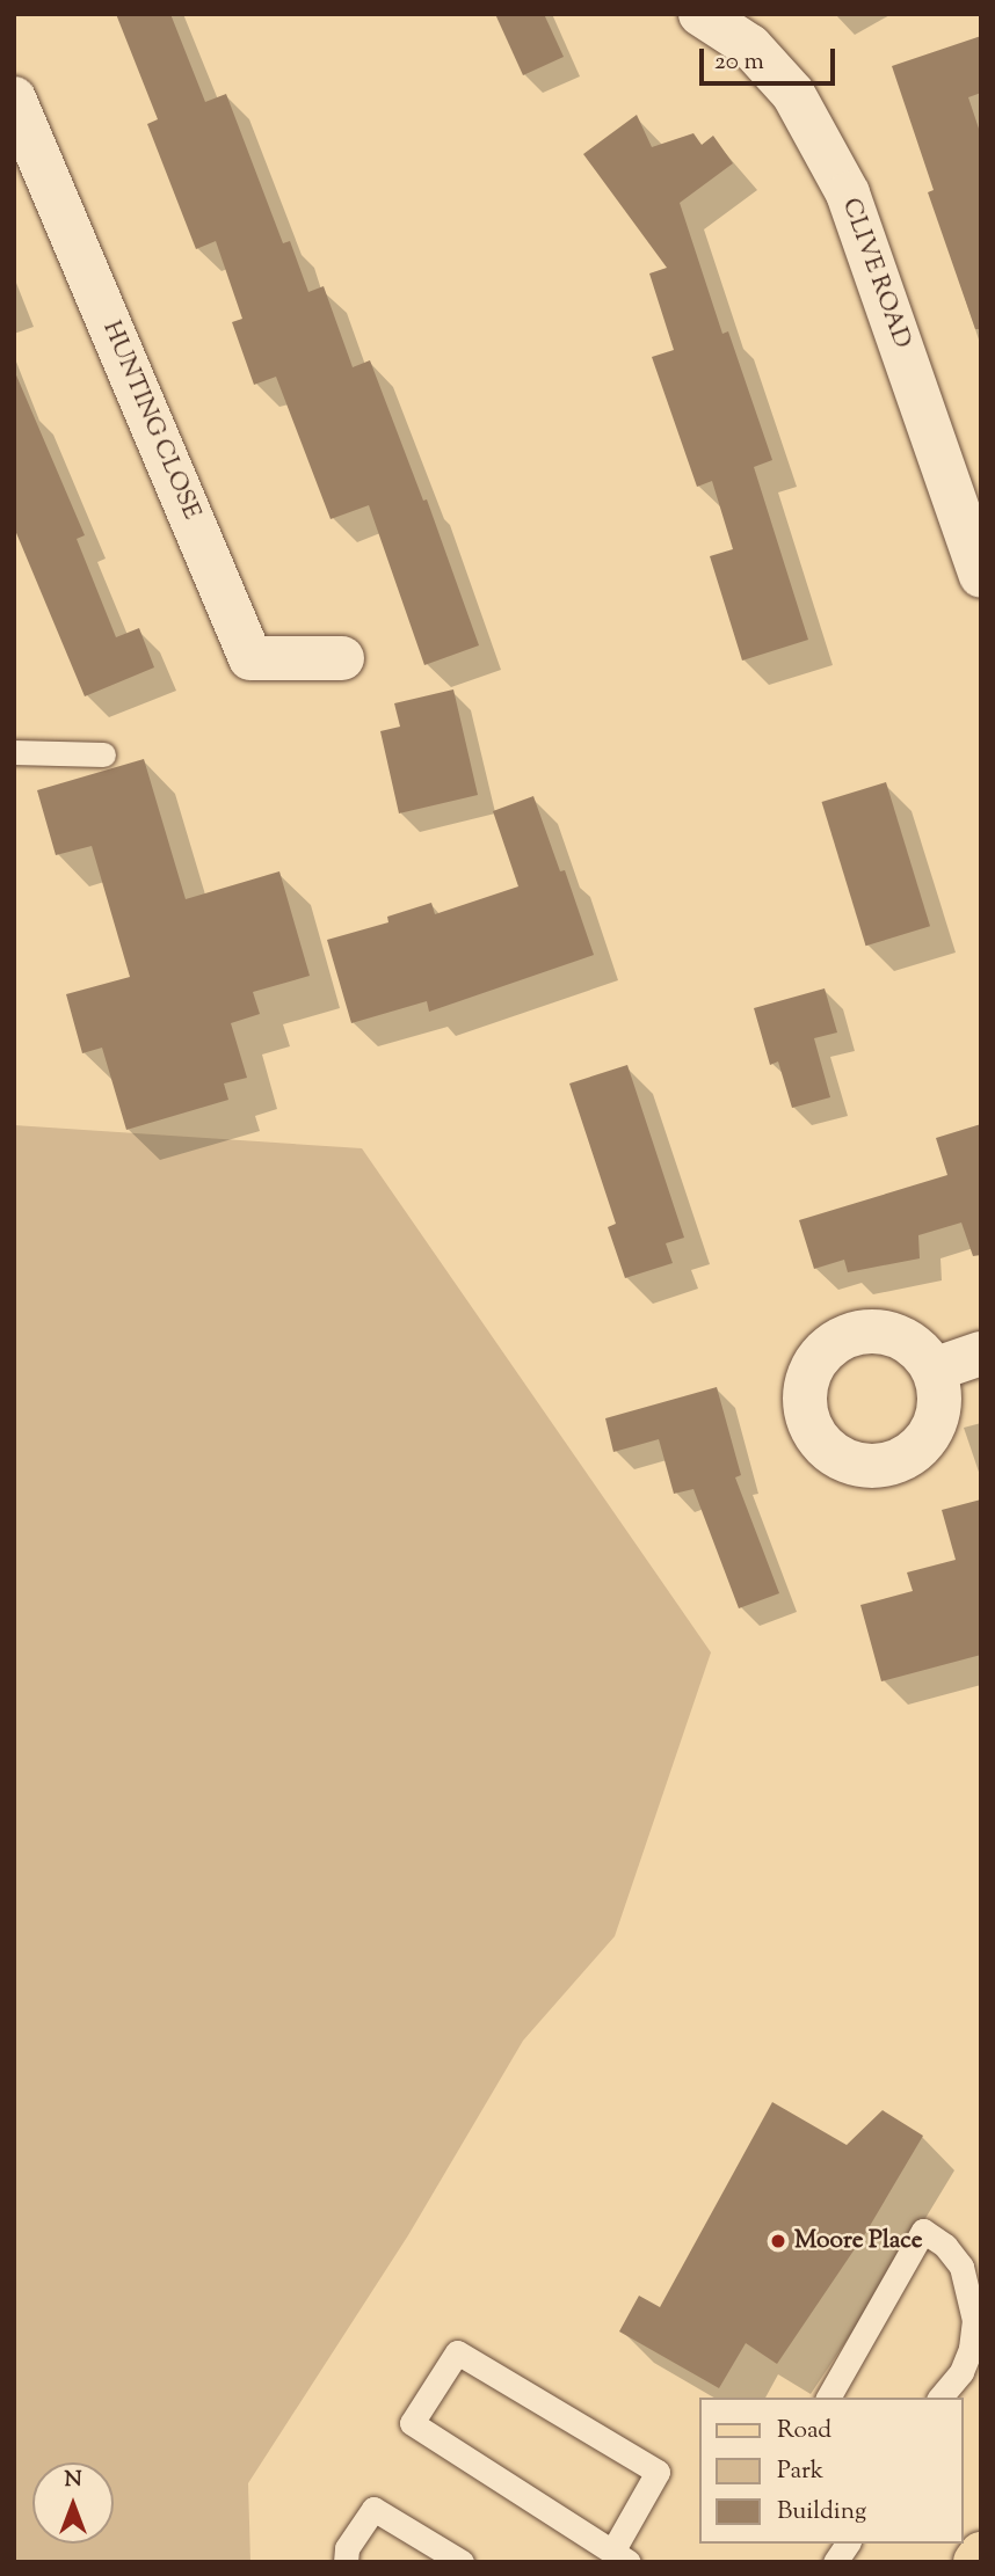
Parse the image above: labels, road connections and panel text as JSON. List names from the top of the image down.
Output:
{
  "streets": {
    "street": ["CLIVE ROAD", "HUNTING CLOSE"]
  },
  "places": ["Moore Place"],
  "legend": ["Road", "Park", "Building"],
  "scale_bar": "20 m",
  "north": "top"
}
